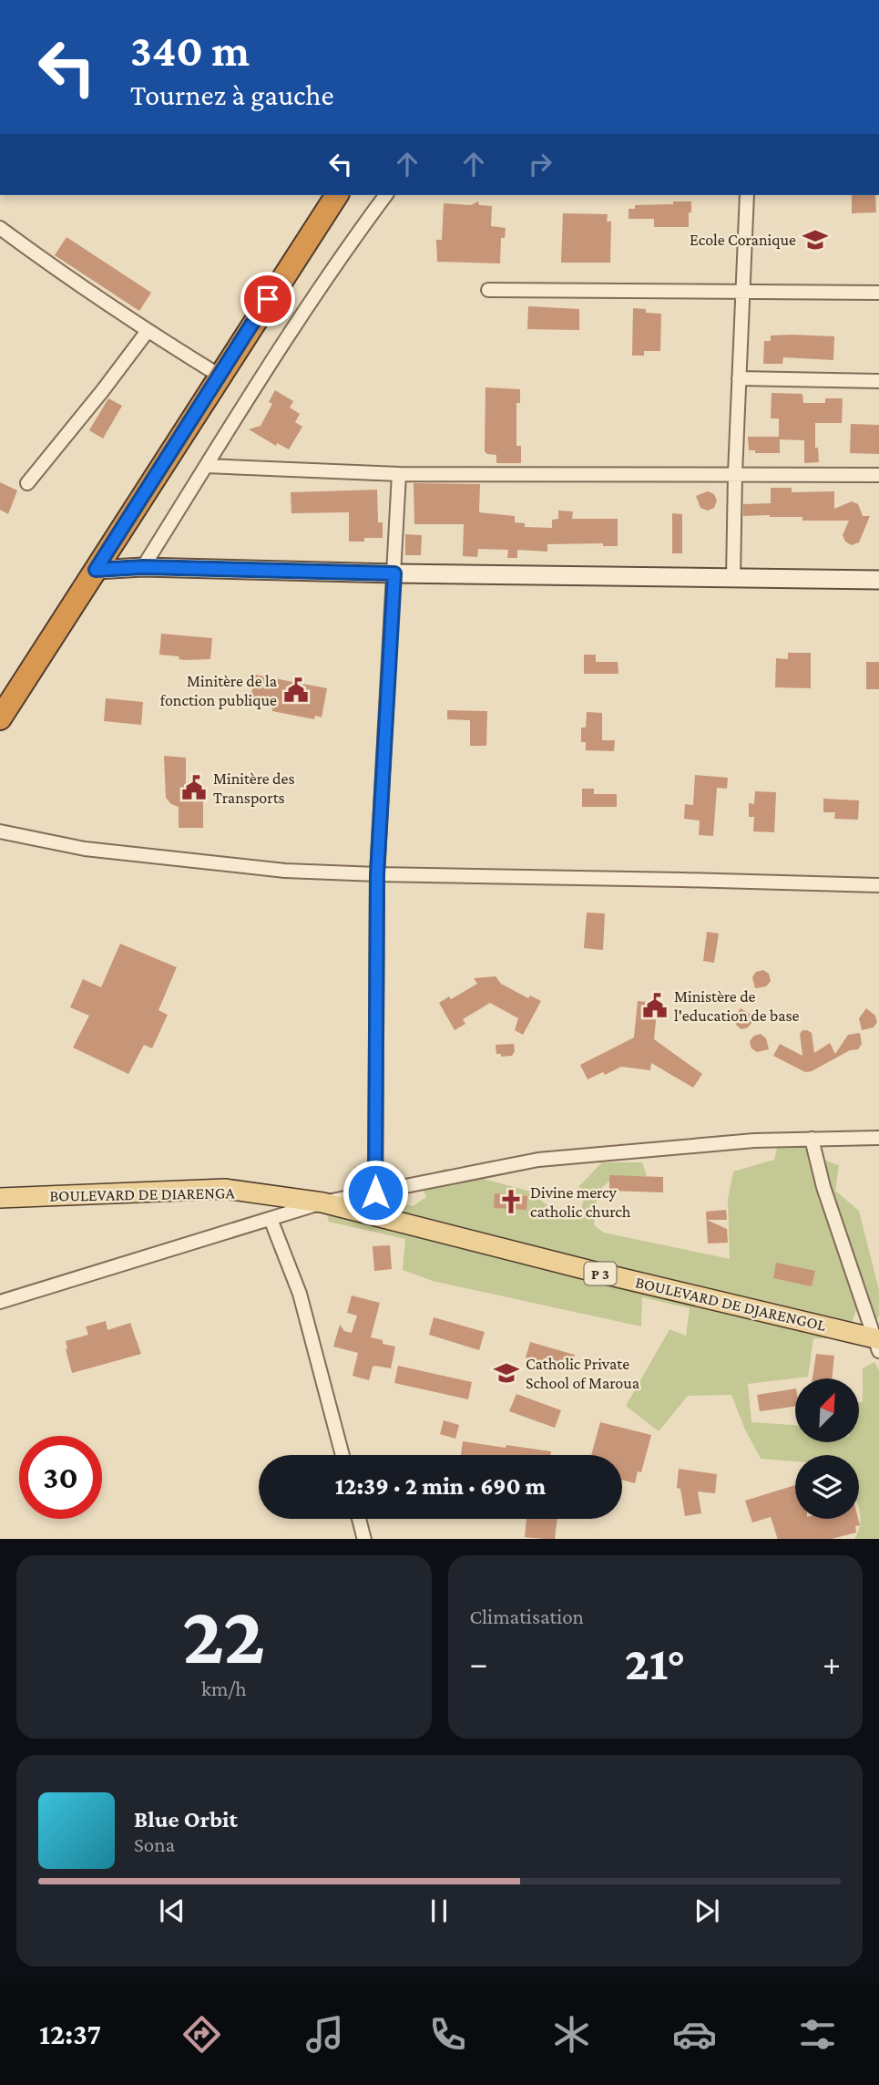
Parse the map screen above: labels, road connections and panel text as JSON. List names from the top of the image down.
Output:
{
  "streets": {
    "main road": ["BOULEVARD DE DIARENGA", "P 3", "BOULEVARD DE DJARENGOL"]
  },
  "crossings": [
    ["BOULEVARD DE DIARENGA", "BOULEVARD DE DJARENGOL"]
  ],
  "places": {
    "school or university": ["Ecole Coranique", "Catholic Private School of Maroua"],
    "public building": ["Minitère de la fonction publique", "Minitère des Transports", "Ministère de l'education de base"],
    "church": ["Divine mercy catholic church"]
  },
  "north": "top right",
  "page": {
    "turn": ["340 m", "Tournez à gauche"],
    "limit": "30",
    "trip": "12:39 · 2 min · 690 m",
    "tile": [
      ["22", "km/h"],
      "Climatisation"
    ],
    "heat": ["−", "21°", "+"],
    "song": ["Blue Orbit", "Sona"],
    "tabs": "12:37"
  }
}
